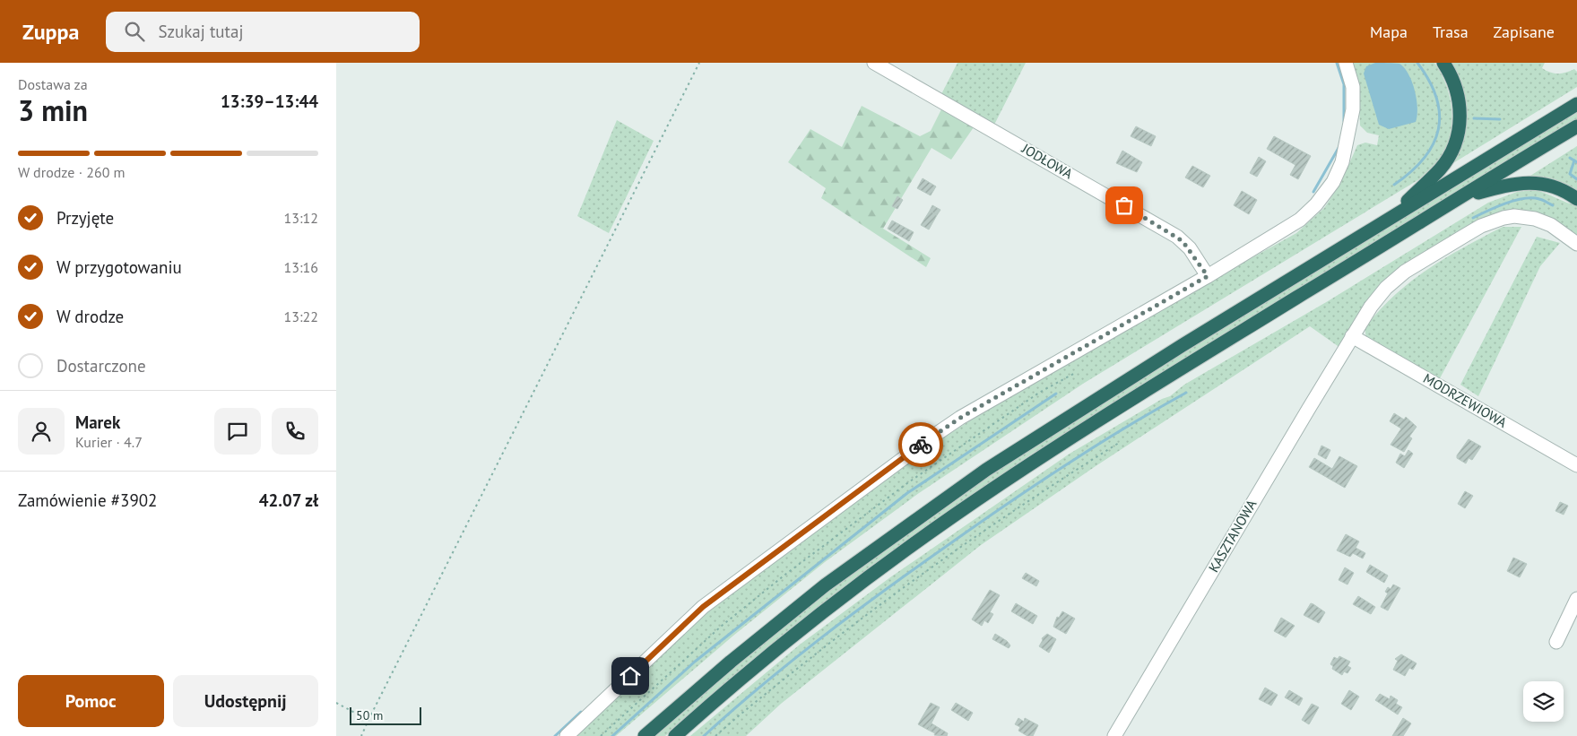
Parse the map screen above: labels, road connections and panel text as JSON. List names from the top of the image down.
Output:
{
  "streets": {
    "street": ["JODŁOWA", "MODRZEWIOWA", "KASZTANOWA"]
  },
  "crossings": [
    ["MODRZEWIOWA", "KASZTANOWA"]
  ],
  "scale_bar": "50 m",
  "page": {
    "header": "Zuppa",
    "search": "Szukaj tutaj",
    "nav": ["Mapa", "Trasa", "Zapisane"],
    "heading": ["3 min", "Dostawa za", "13:39–13:44"],
    "panel": [
      "Marek",
      "Kurier · 4.7",
      "Zamówienie #3902",
      "42.07 zł"
    ],
    "bar": "W drodze · 260 m",
    "list": [
      ["Przyjęte", "13:12"],
      ["W przygotowaniu", "13:16"],
      ["W drodze", "13:22"],
      "Dostarczone"
    ],
    "buttons": ["Pomoc", "Udostępnij"],
    "scale": "50 m"
  }
}
